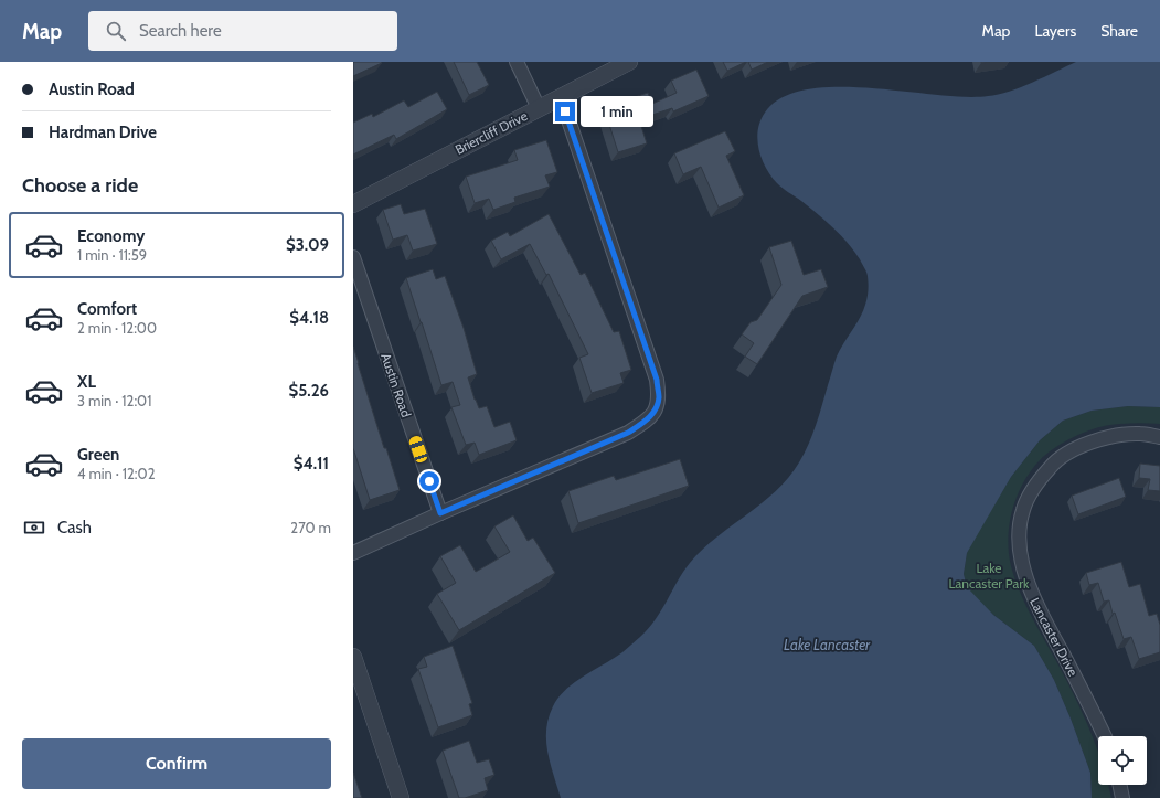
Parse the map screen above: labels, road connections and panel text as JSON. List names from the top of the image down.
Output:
{
  "streets": {
    "street": ["Briercliff Drive", "Austin Road", "Lancaster Drive"]
  },
  "water": ["Lake Lancaster"],
  "parks": ["Lake Lancaster Park"],
  "page": {
    "header": "Map",
    "search": "Search here",
    "nav": ["Map", "Layers", "Share"],
    "banner": ["Austin Road", "Hardman Drive"],
    "bubble": "1 min",
    "heading": "Choose a ride",
    "list": [
      {
        "name": "Economy",
        "note": "1 min · 11:59",
        "value": "$3.09"
      },
      {
        "name": "Comfort",
        "note": "2 min · 12:00",
        "value": "$4.18"
      },
      {
        "name": "XL",
        "note": "3 min · 12:01",
        "value": "$5.26"
      },
      {
        "name": "Green",
        "note": "4 min · 12:02",
        "value": "$4.11"
      }
    ],
    "pay": ["Cash", "270 m"],
    "buttons": "Confirm"
  }
}
